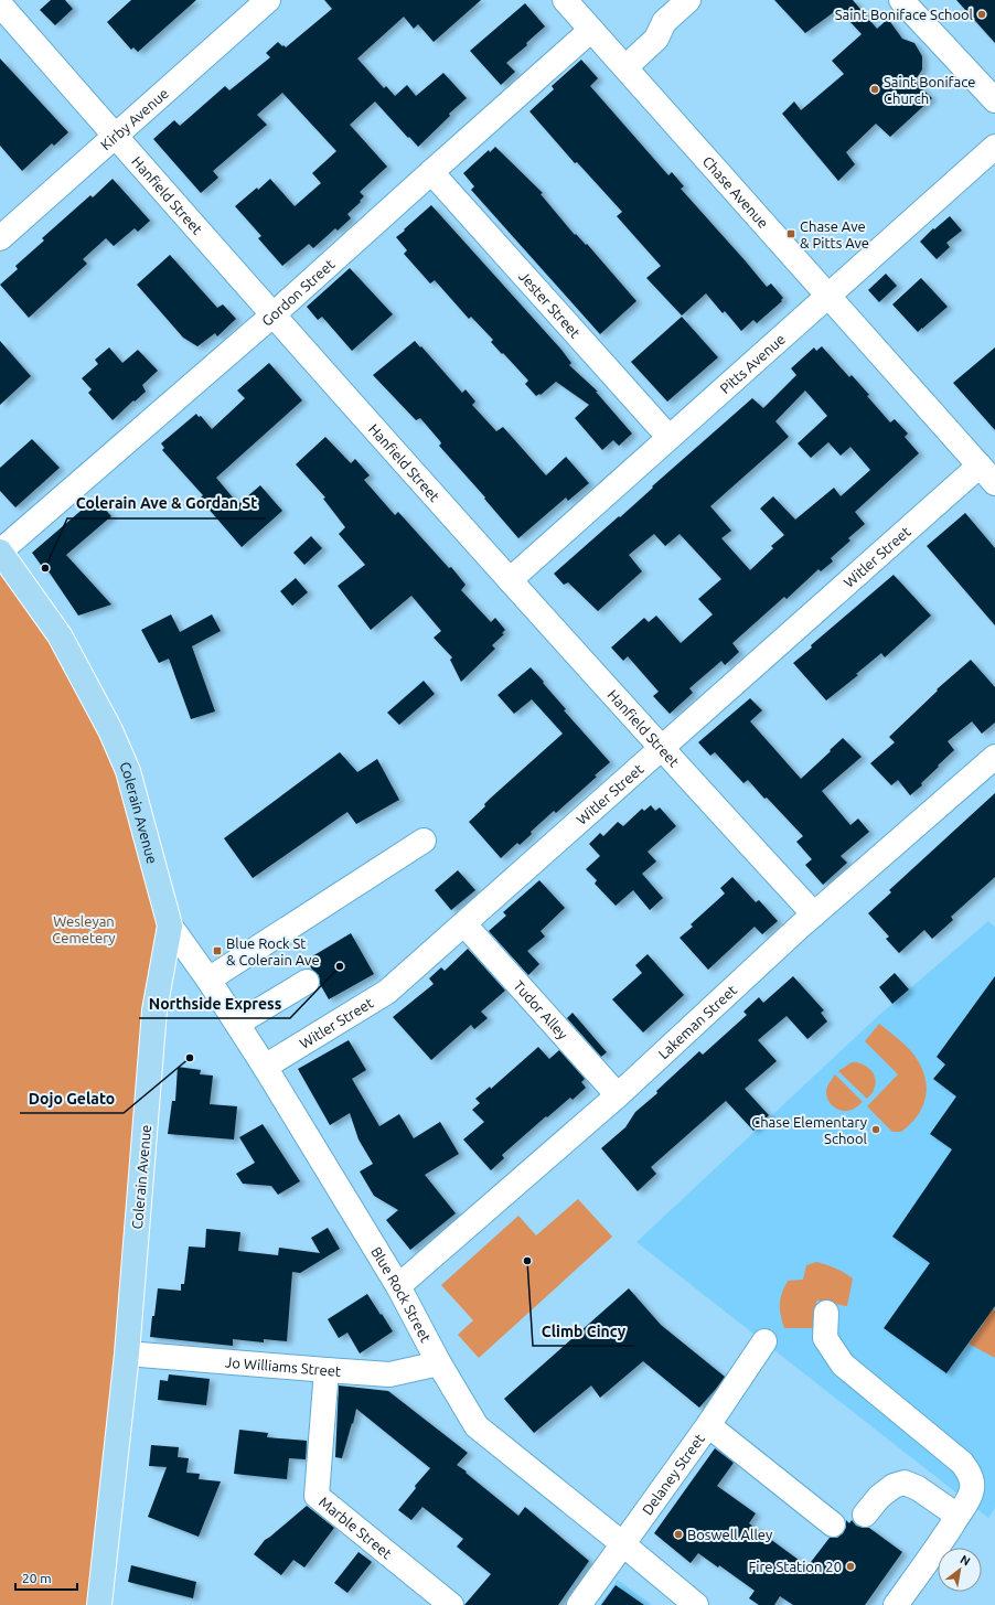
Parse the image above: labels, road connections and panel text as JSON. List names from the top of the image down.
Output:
{
  "streets": {
    "main road": ["Colerain Avenue"],
    "street": [
      "Kirby Avenue",
      "Chase Avenue",
      "Hanfield Street",
      "Gordon Street",
      "Jester Street",
      "Pitts Avenue",
      "Witler Street",
      "Tudor Alley",
      "Lakeman Street",
      "Blue Rock Street",
      "Jo Williams Street",
      "Delaney Street",
      "Marble Street"
    ]
  },
  "crossings": [
    ["Kirby Avenue", "Hanfield Street"],
    ["Chase Avenue", "Gordon Street"],
    ["Chase Avenue", "Pitts Avenue"],
    ["Chase Avenue", "Witler Street"],
    ["Hanfield Street", "Gordon Street"],
    ["Hanfield Street", "Pitts Avenue"],
    ["Hanfield Street", "Witler Street"],
    ["Hanfield Street", "Lakeman Street"],
    ["Gordon Street", "Jester Street"],
    ["Gordon Street", "Colerain Avenue"],
    ["Jester Street", "Pitts Avenue"],
    ["Witler Street", "Tudor Alley"],
    ["Witler Street", "Blue Rock Street"],
    ["Colerain Avenue", "Blue Rock Street"],
    ["Colerain Avenue", "Jo Williams Street"],
    ["Tudor Alley", "Lakeman Street"],
    ["Lakeman Street", "Blue Rock Street"],
    ["Blue Rock Street", "Jo Williams Street"],
    ["Blue Rock Street", "Delaney Street"],
    ["Jo Williams Street", "Marble Street"]
  ],
  "parks": ["Wesleyan Cemetery"],
  "places": {
    "other": [
      "Saint Boniface School",
      "Saint Boniface Church",
      "Colerain Ave & Gordan St",
      "Northside Express",
      "Dojo Gelato",
      "Chase Elementary School",
      "Climb Cincy",
      "Boswell Alley",
      "Fire Station 20"
    ],
    "transit": ["Chase Ave & Pitts Ave", "Blue Rock St & Colerain Ave"]
  },
  "scale_bar": "20 m",
  "north": "top right"
}
